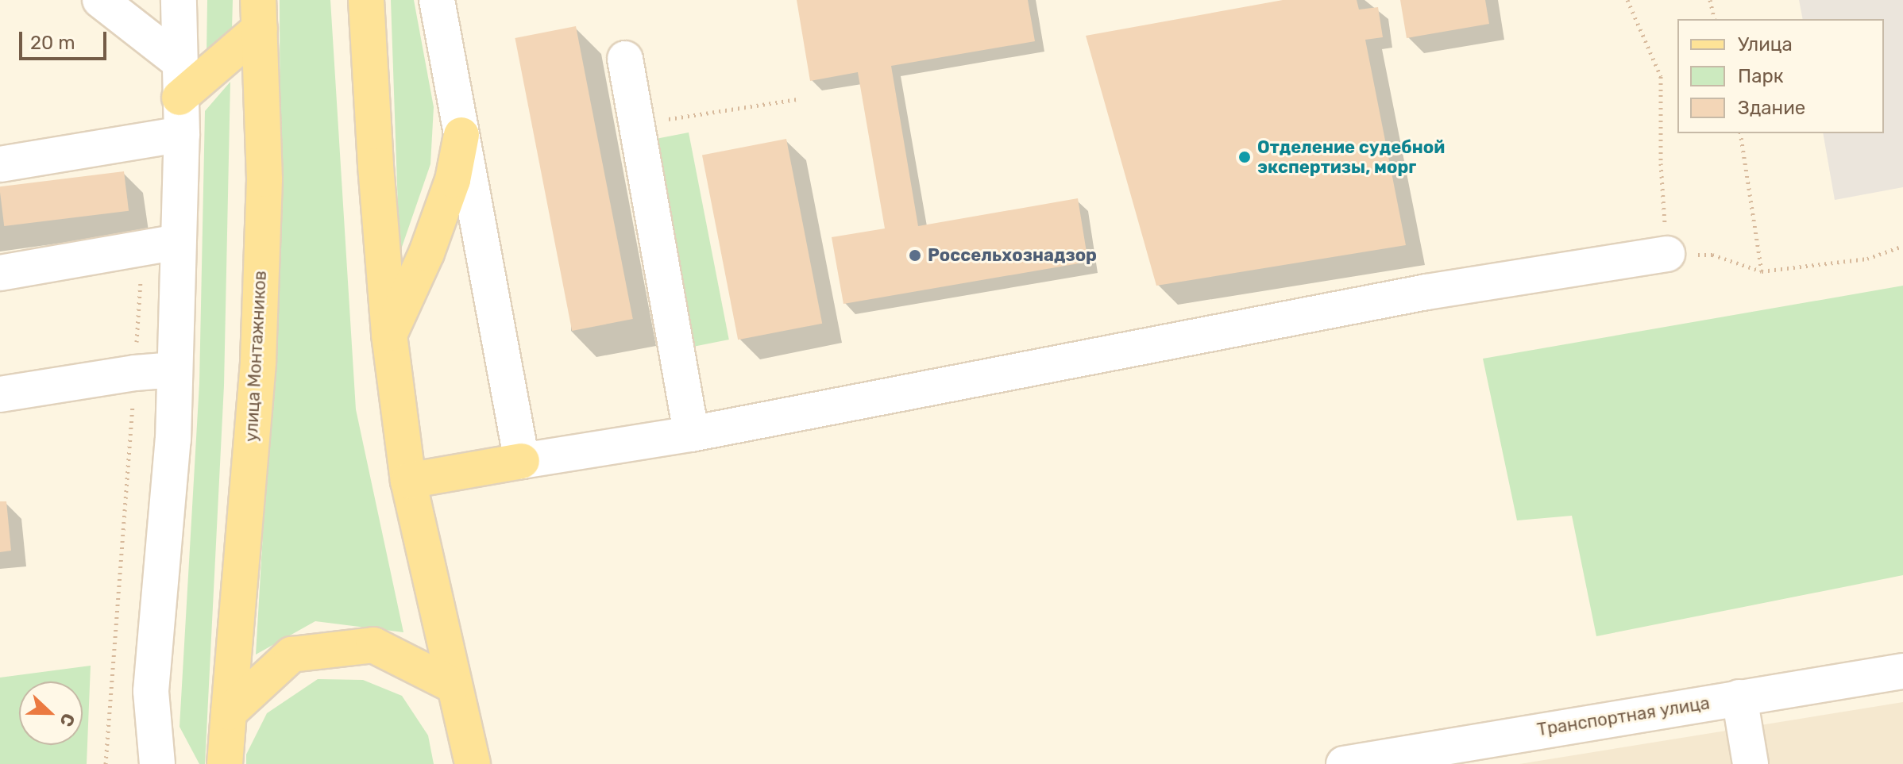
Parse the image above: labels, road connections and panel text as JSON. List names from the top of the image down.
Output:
{
  "streets": {
    "main road": ["улица Монтажников"],
    "street": ["Транспортная улица"]
  },
  "places": ["Отделение судебной экспертизы, морг", "Россельхознадзор"],
  "legend": ["Улица", "Парк", "Здание"],
  "scale_bar": "20 m",
  "north": "right"
}
